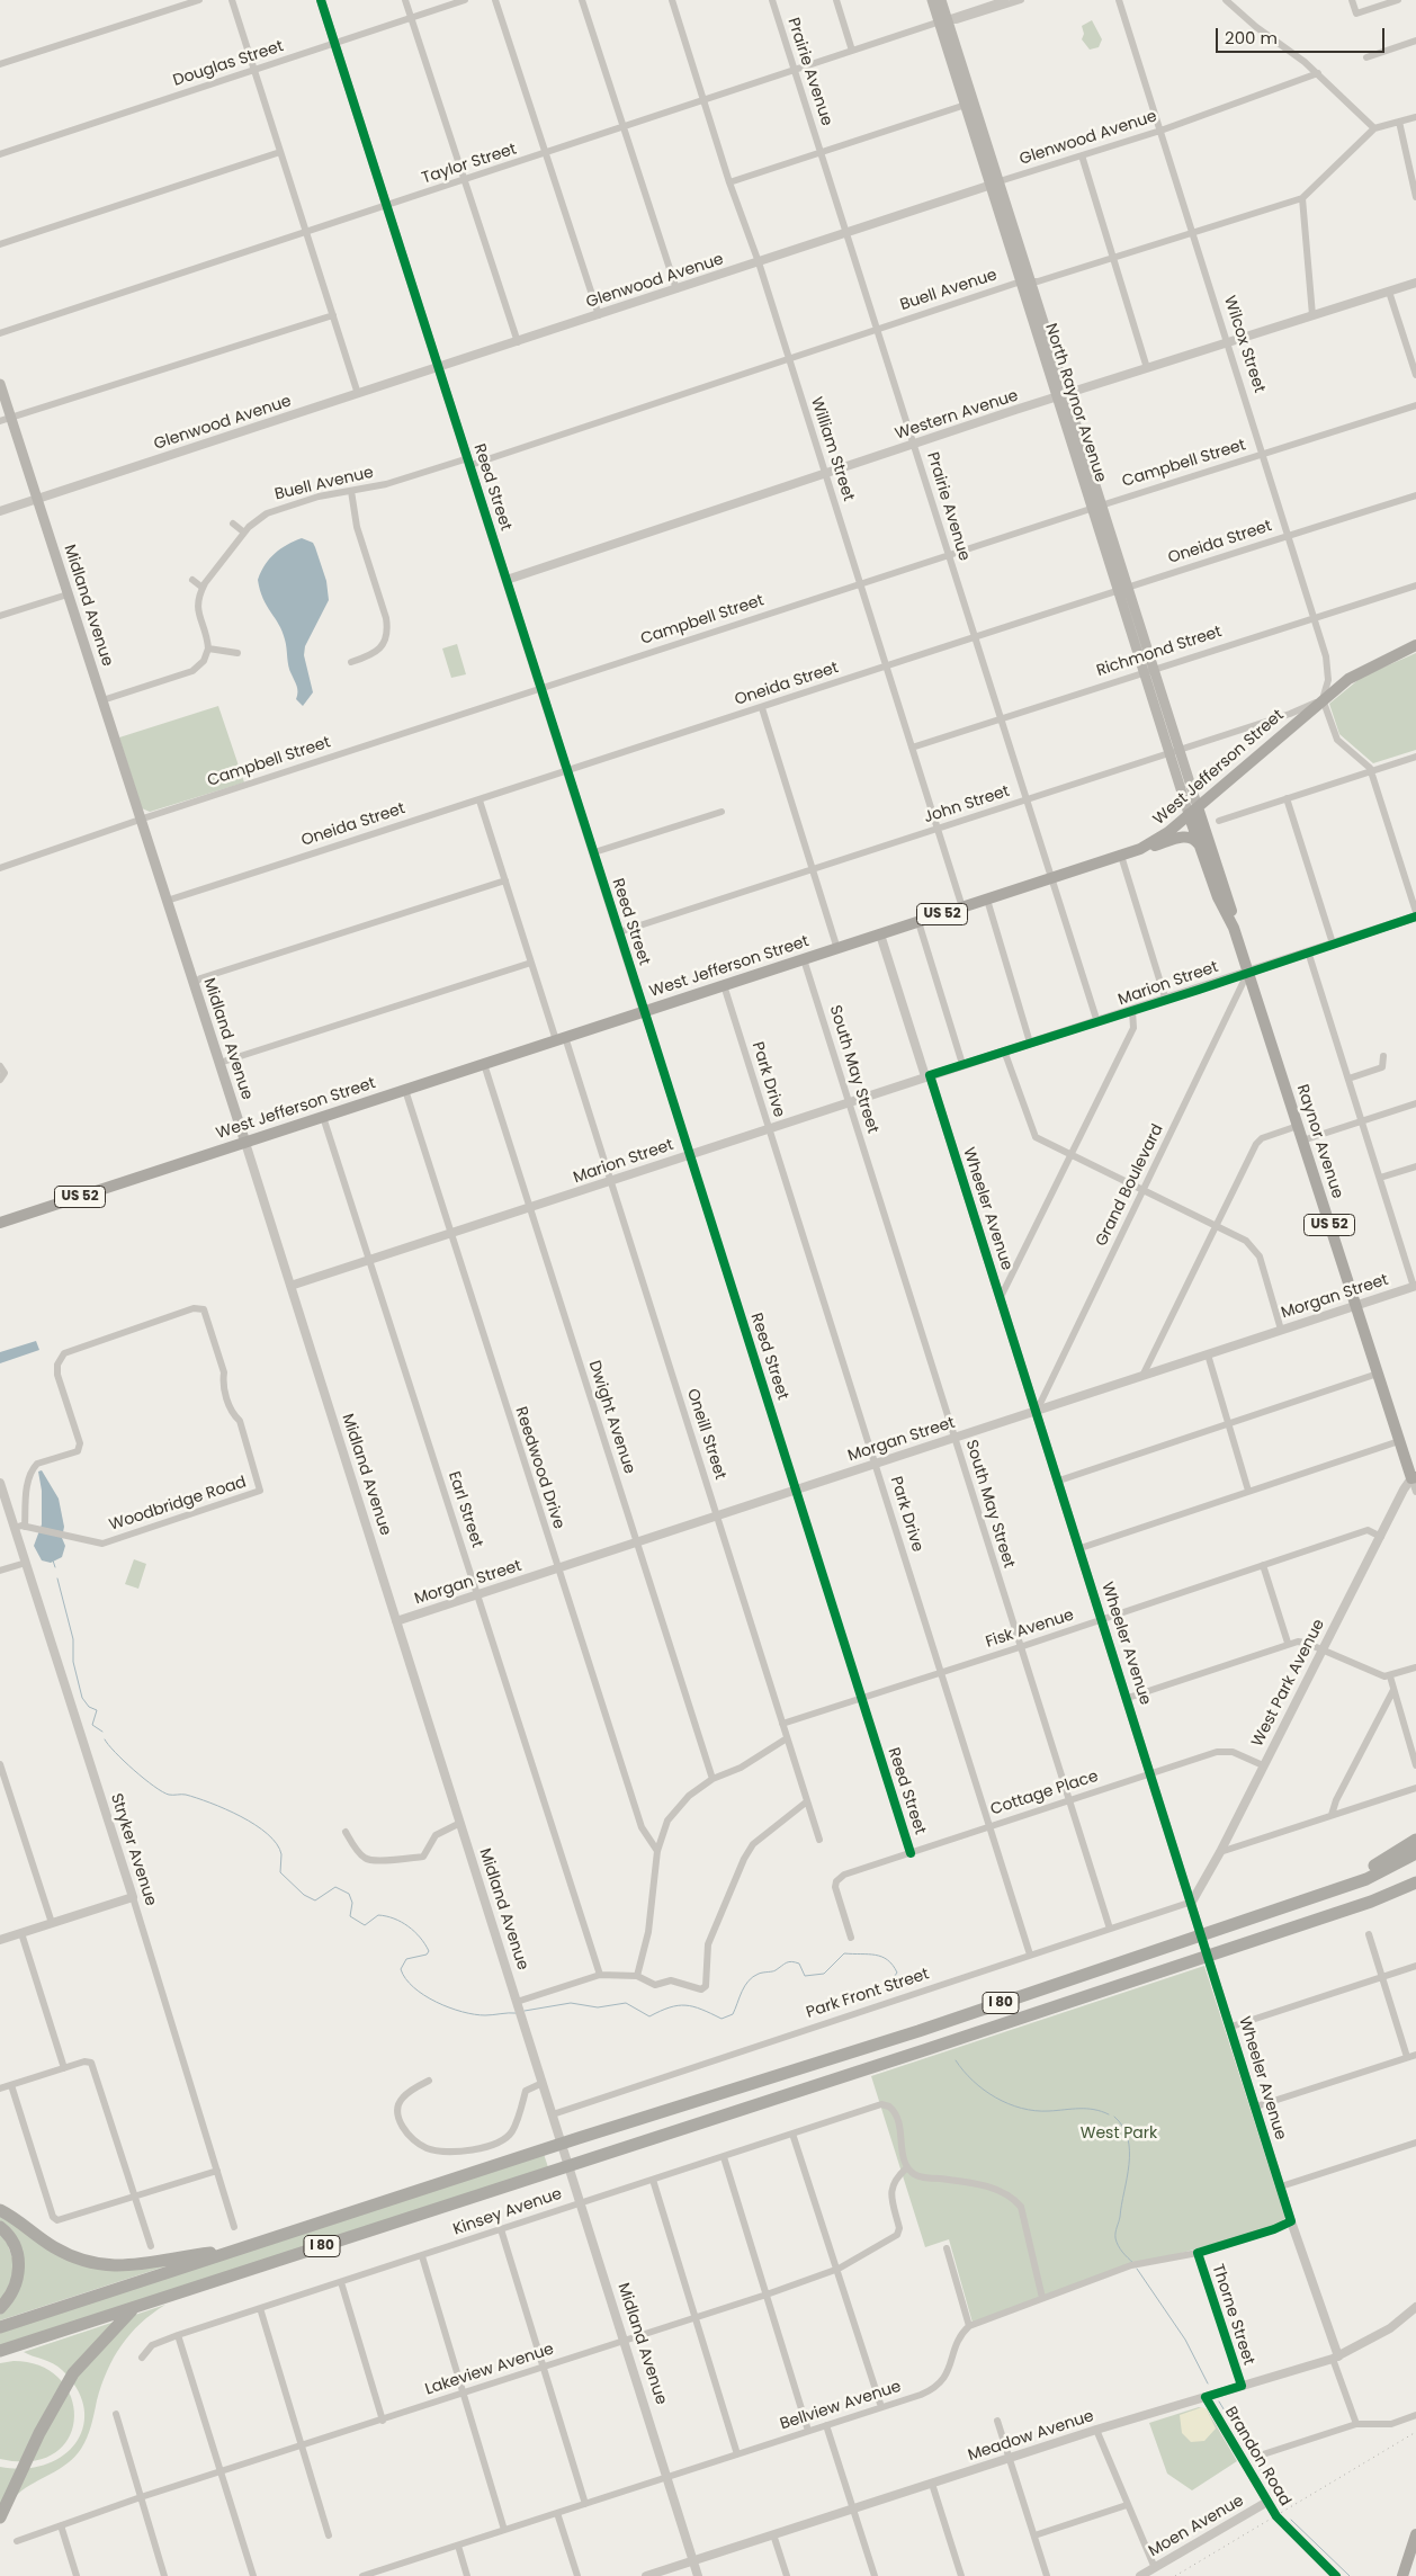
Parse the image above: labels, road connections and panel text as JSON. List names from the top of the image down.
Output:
{
  "streets": {
    "highway": ["I 80"],
    "main road": [
      "North Raynor Avenue",
      "Midland Avenue",
      "West Jefferson Street",
      "US 52",
      "Raynor Avenue"
    ],
    "street": [
      "Douglas Street",
      "Prairie Avenue",
      "Glenwood Avenue",
      "Taylor Street",
      "Buell Avenue",
      "Wilcox Street",
      "Western Avenue",
      "William Street",
      "Campbell Street",
      "Reed Street",
      "Oneida Street",
      "Richmond Street",
      "John Street",
      "Marion Street",
      "South May Street",
      "Park Drive",
      "Grand Boulevard",
      "Wheeler Avenue",
      "Morgan Street",
      "Dwight Avenue",
      "Oneill Street",
      "Reedwood Drive",
      "Woodbridge Road",
      "Earl Street",
      "Fisk Avenue",
      "West Park Avenue",
      "Cottage Place",
      "Stryker Avenue",
      "Park Front Street",
      "Kinsey Avenue",
      "Thorne Street",
      "Lakeview Avenue",
      "Bellview Avenue",
      "Meadow Avenue",
      "Brandon Road",
      "Moen Avenue"
    ]
  },
  "crossings": [
    ["Douglas Street", "Reed Street"],
    ["Prairie Avenue", "Glenwood Avenue"],
    ["Prairie Avenue", "Taylor Street"],
    ["Prairie Avenue", "Buell Avenue"],
    ["Prairie Avenue", "Western Avenue"],
    ["Prairie Avenue", "Campbell Street"],
    ["Prairie Avenue", "Oneida Street"],
    ["Prairie Avenue", "Richmond Street"],
    ["Prairie Avenue", "West Jefferson Street"],
    ["Prairie Avenue", "John Street"],
    ["Prairie Avenue", "Marion Street"],
    ["Glenwood Avenue", "Wilcox Street"],
    ["Glenwood Avenue", "North Raynor Avenue"],
    ["Glenwood Avenue", "William Street"],
    ["Glenwood Avenue", "Reed Street"],
    ["Glenwood Avenue", "Midland Avenue"],
    ["Taylor Street", "North Raynor Avenue"],
    ["Taylor Street", "William Street"],
    ["Taylor Street", "Reed Street"],
    ["Buell Avenue", "Wilcox Street"],
    ["Buell Avenue", "North Raynor Avenue"],
    ["Buell Avenue", "William Street"],
    ["Buell Avenue", "Reed Street"],
    ["Wilcox Street", "Western Avenue"],
    ["Wilcox Street", "Campbell Street"],
    ["Wilcox Street", "Oneida Street"],
    ["Wilcox Street", "Richmond Street"],
    ["Wilcox Street", "West Jefferson Street"],
    ["Wilcox Street", "John Street"],
    ["North Raynor Avenue", "Western Avenue"],
    ["North Raynor Avenue", "Campbell Street"],
    ["North Raynor Avenue", "Oneida Street"],
    ["North Raynor Avenue", "Richmond Street"],
    ["North Raynor Avenue", "West Jefferson Street"],
    ["North Raynor Avenue", "John Street"],
    ["North Raynor Avenue", "Raynor Avenue"],
    ["Western Avenue", "William Street"],
    ["Western Avenue", "Reed Street"],
    ["William Street", "Campbell Street"],
    ["William Street", "Oneida Street"],
    ["William Street", "Richmond Street"],
    ["William Street", "West Jefferson Street"],
    ["William Street", "John Street"],
    ["Campbell Street", "Reed Street"],
    ["Campbell Street", "Midland Avenue"],
    ["Reed Street", "Oneida Street"],
    ["Reed Street", "West Jefferson Street"],
    ["Reed Street", "John Street"],
    ["Reed Street", "Marion Street"],
    ["Reed Street", "Morgan Street"],
    ["Reed Street", "Fisk Avenue"],
    ["Reed Street", "Cottage Place"],
    ["Oneida Street", "Midland Avenue"],
    ["Oneida Street", "Oneill Street"],
    ["Midland Avenue", "West Jefferson Street"],
    ["Midland Avenue", "Marion Street"],
    ["Midland Avenue", "Morgan Street"],
    ["Midland Avenue", "Park Front Street"],
    ["Midland Avenue", "Kinsey Avenue"],
    ["Midland Avenue", "Lakeview Avenue"],
    ["Midland Avenue", "Bellview Avenue"],
    ["Midland Avenue", "Meadow Avenue"],
    ["West Jefferson Street", "John Street"],
    ["West Jefferson Street", "US 52"],
    ["West Jefferson Street", "South May Street"],
    ["West Jefferson Street", "Park Drive"],
    ["West Jefferson Street", "Raynor Avenue"],
    ["West Jefferson Street", "Wheeler Avenue"],
    ["West Jefferson Street", "Dwight Avenue"],
    ["West Jefferson Street", "Oneill Street"],
    ["West Jefferson Street", "Reedwood Drive"],
    ["West Jefferson Street", "Earl Street"],
    ["US 52", "Raynor Avenue"],
    ["Marion Street", "South May Street"],
    ["Marion Street", "Park Drive"],
    ["Marion Street", "Raynor Avenue"],
    ["Marion Street", "Grand Boulevard"],
    ["Marion Street", "Wheeler Avenue"],
    ["Marion Street", "Dwight Avenue"],
    ["Marion Street", "Oneill Street"],
    ["Marion Street", "Reedwood Drive"],
    ["Marion Street", "Earl Street"],
    ["South May Street", "Morgan Street"],
    ["South May Street", "Fisk Avenue"],
    ["South May Street", "Cottage Place"],
    ["South May Street", "Park Front Street"],
    ["Park Drive", "Morgan Street"],
    ["Park Drive", "Fisk Avenue"],
    ["Park Drive", "Cottage Place"],
    ["Park Drive", "Park Front Street"],
    ["Raynor Avenue", "Grand Boulevard"],
    ["Raynor Avenue", "Morgan Street"],
    ["Raynor Avenue", "West Park Avenue"],
    ["Grand Boulevard", "Wheeler Avenue"],
    ["Grand Boulevard", "Morgan Street"],
    ["Wheeler Avenue", "Morgan Street"],
    ["Wheeler Avenue", "Fisk Avenue"],
    ["Wheeler Avenue", "West Park Avenue"],
    ["Wheeler Avenue", "Cottage Place"],
    ["Wheeler Avenue", "Park Front Street"],
    ["Wheeler Avenue", "Meadow Avenue"],
    ["Morgan Street", "Dwight Avenue"],
    ["Morgan Street", "Oneill Street"],
    ["Morgan Street", "Reedwood Drive"],
    ["Morgan Street", "Earl Street"],
    ["Oneill Street", "Fisk Avenue"],
    ["Woodbridge Road", "Stryker Avenue"],
    ["Fisk Avenue", "West Park Avenue"],
    ["West Park Avenue", "Cottage Place"],
    ["West Park Avenue", "Park Front Street"],
    ["Kinsey Avenue", "Lakeview Avenue"],
    ["Thorne Street", "Meadow Avenue"],
    ["Meadow Avenue", "Brandon Road"],
    ["Brandon Road", "Moen Avenue"]
  ],
  "parks": ["West Park"],
  "scale_bar": "200 m"
}
